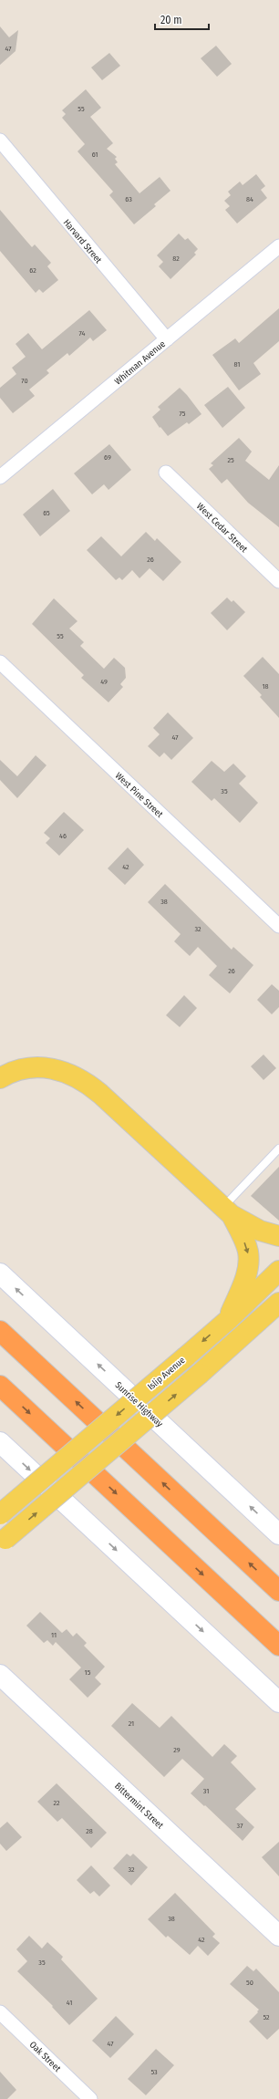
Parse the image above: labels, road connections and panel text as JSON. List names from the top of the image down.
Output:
{
  "streets": {
    "main road": ["Islip Avenue", "Sunrise Highway", "Bittermint Street"],
    "street": [
      "Harvard Street",
      "Whitman Avenue",
      "West Cedar Street",
      "West Pine Street",
      "Oak Street"
    ]
  },
  "crossings": [
    ["Harvard Street", "Whitman Avenue"]
  ],
  "house_numbers": [
    "47",
    "55",
    "61",
    "63",
    "84",
    "82",
    "62",
    "74",
    "81",
    "70",
    "75",
    "69",
    "25",
    "65",
    "26",
    "55",
    "49",
    "18",
    "47",
    "35",
    "46",
    "42",
    "38",
    "32",
    "26",
    "11",
    "15",
    "21",
    "29",
    "31",
    "22",
    "37",
    "28",
    "32",
    "38",
    "42",
    "35",
    "50",
    "41",
    "52",
    "47",
    "53"
  ],
  "scale_bar": "20 m"
}
